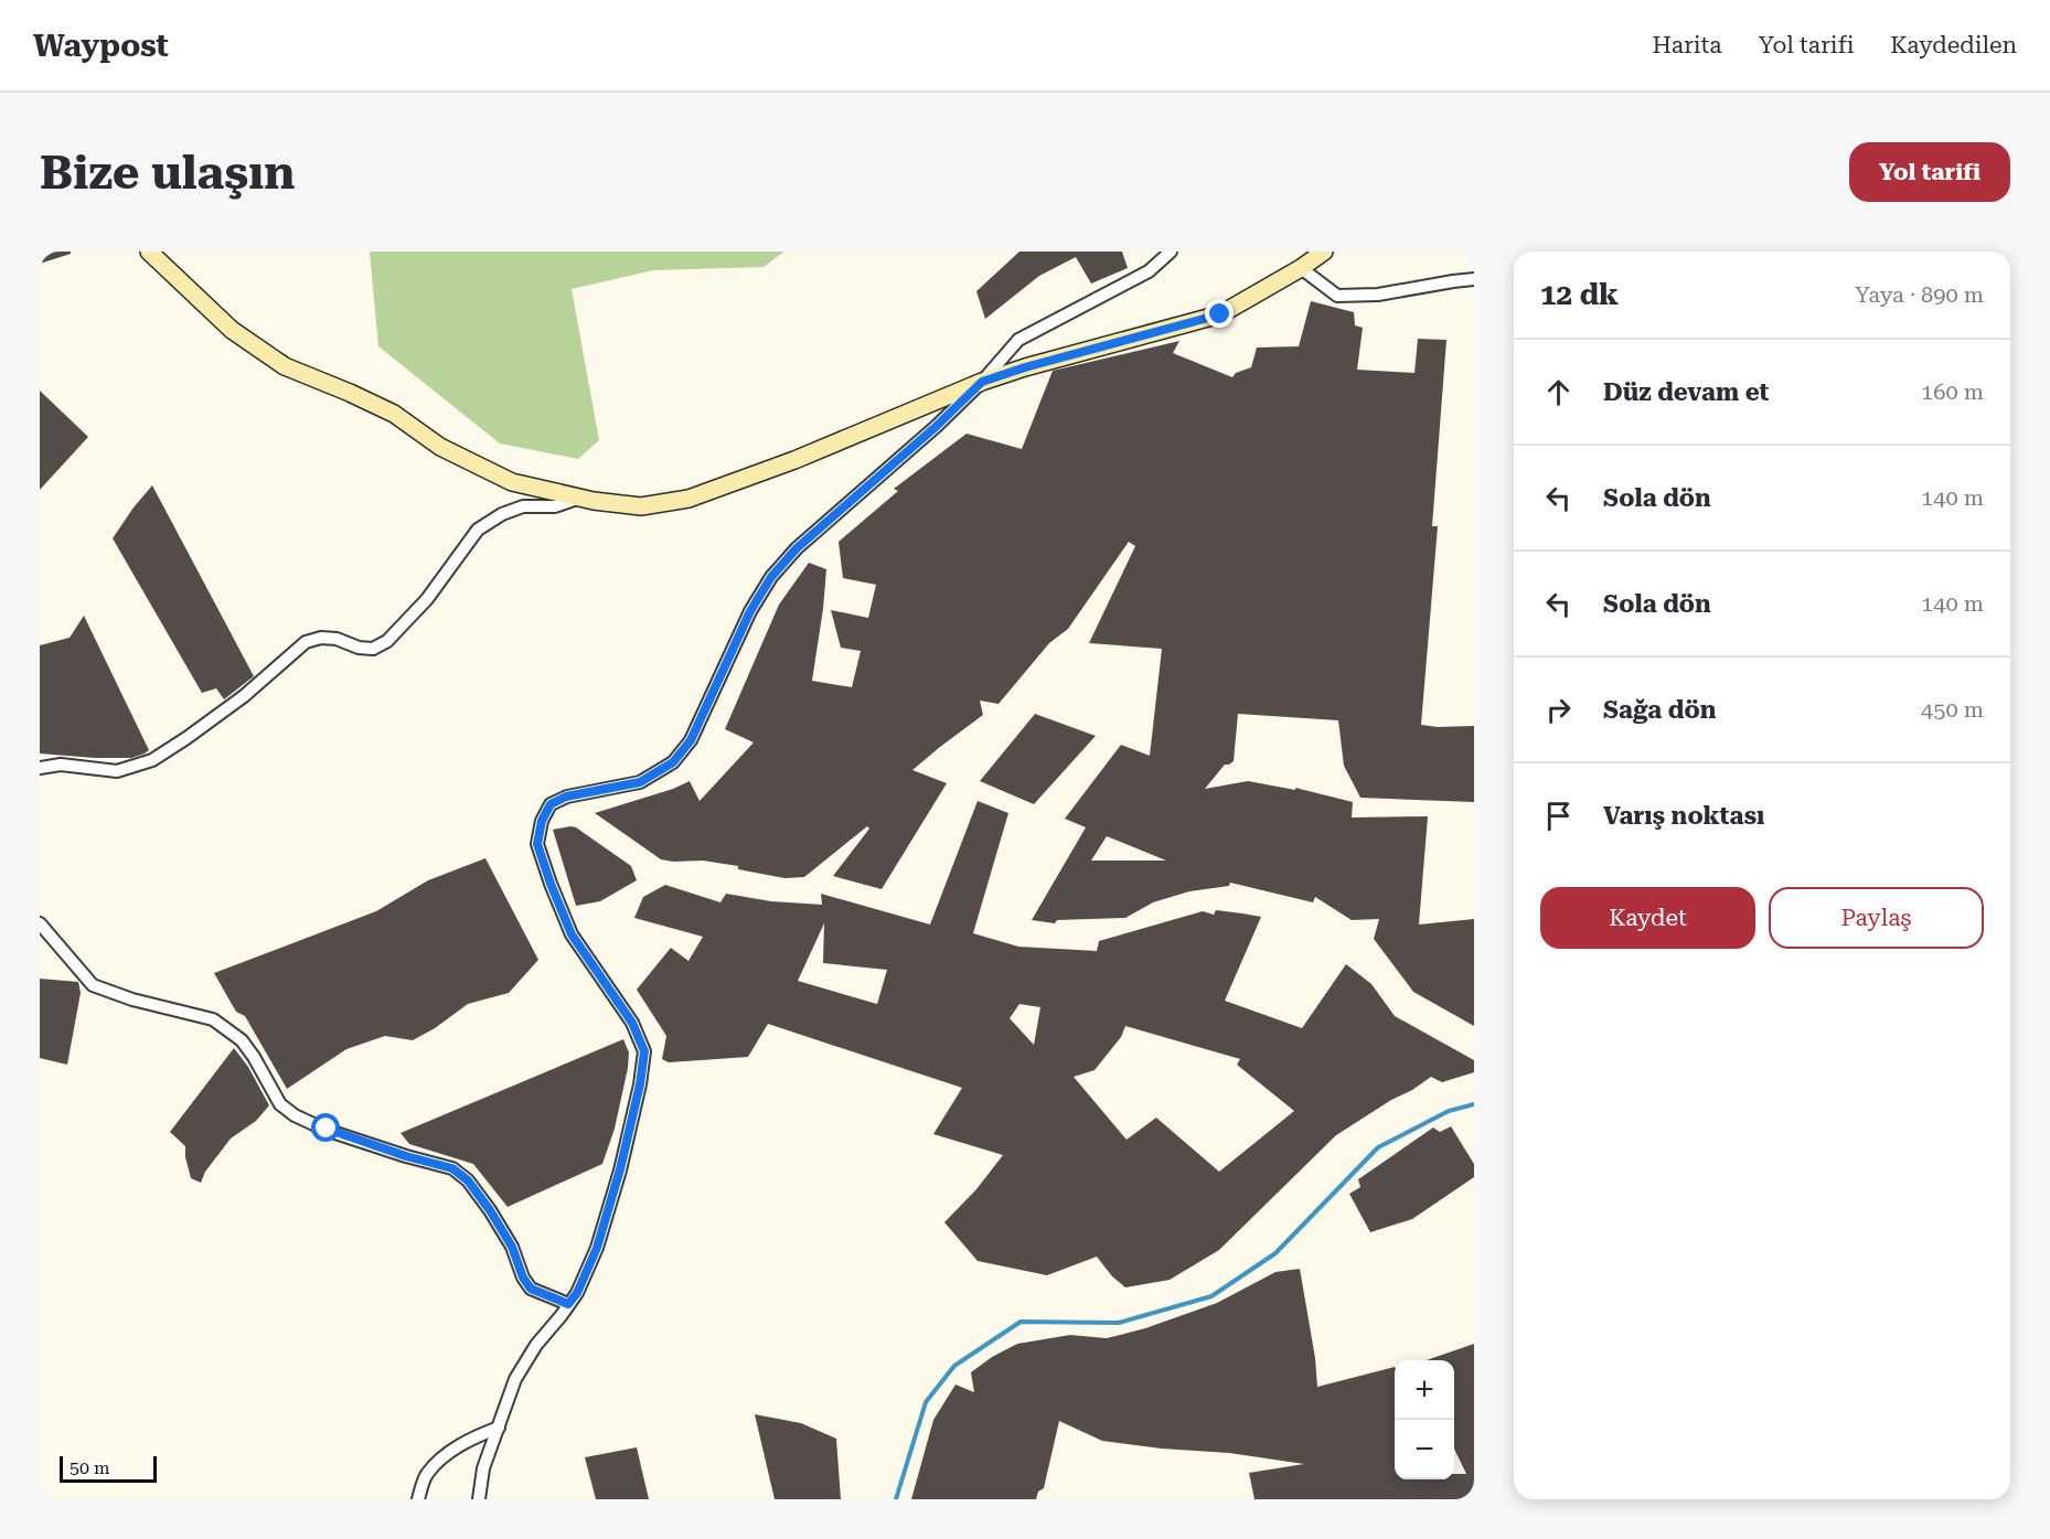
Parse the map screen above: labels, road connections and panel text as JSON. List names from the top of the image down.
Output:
{
  "scale_bar": "50 m",
  "page": {
    "header": "Waypost",
    "nav": ["Harita", "Yol tarifi", "Kaydedilen"],
    "buttons": [
      "Yol tarifi",
      ["Kaydet", "Paylaş"]
    ],
    "title": "Bize ulaşın",
    "heading": ["12 dk", "Yaya · 890 m"],
    "list": [
      ["Düz devam et", "160 m"],
      ["Sola dön", "140 m"],
      ["Sola dön", "140 m"],
      ["Sağa dön", "450 m"],
      "Varış noktası"
    ],
    "map_buttons": ["+", "−"],
    "scale": "50 m"
  }
}
